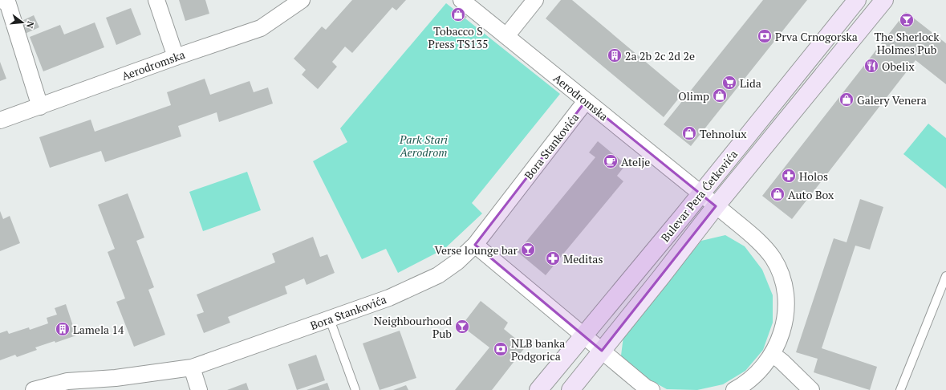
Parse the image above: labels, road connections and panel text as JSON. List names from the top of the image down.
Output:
{
  "streets": {
    "main road": ["Bulevar Pera Ćetkovića"],
    "street": ["Aerodromska", "Bora Stankovića"]
  },
  "crossings": [
    ["Aerodromska", "Bora Stankovića"],
    ["Aerodromska", "Bulevar Pera Ćetkovića"]
  ],
  "parks": ["Park Stari Aerodrom"],
  "places": {
    "shop": [
      "Tobacco S Press TS135",
      "Olimp",
      "Galery Venera",
      "Tehnolux",
      "Auto Box"
    ],
    "bar": ["The Sherlock Holmes Pub", "Verse lounge bar", "Neighbourhood Pub"],
    "bank": ["Prva Crnogorska", "NLB banka Podgorica"],
    "building": ["2a 2b 2c 2d 2e", "Lamela 14"],
    "restaurant": ["Obelix"],
    "supermarket": ["Lida"],
    "cafe": ["Atelje"],
    "pharmacy": ["Holos", "Meditas"]
  },
  "north": "right"
}
